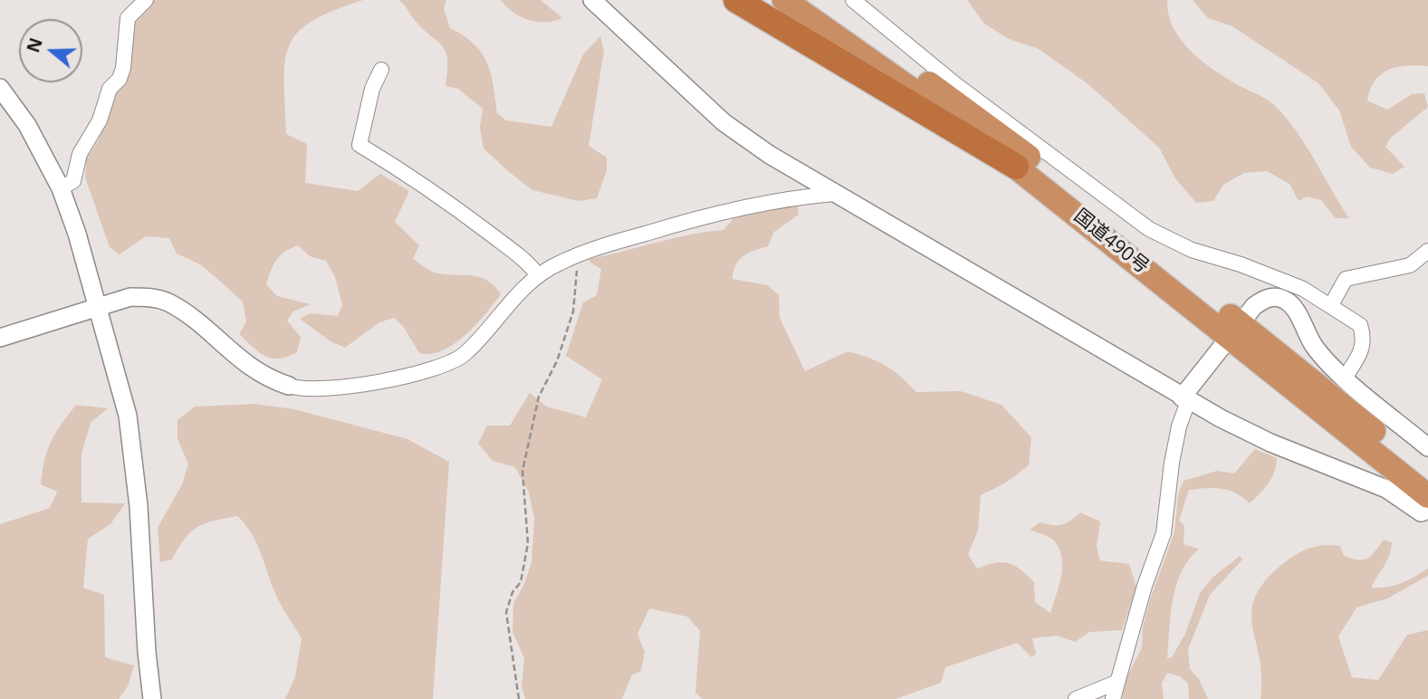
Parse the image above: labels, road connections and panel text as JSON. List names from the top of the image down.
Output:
{
  "streets": {
    "highway": ["国道490号"]
  },
  "north": "left"
}
